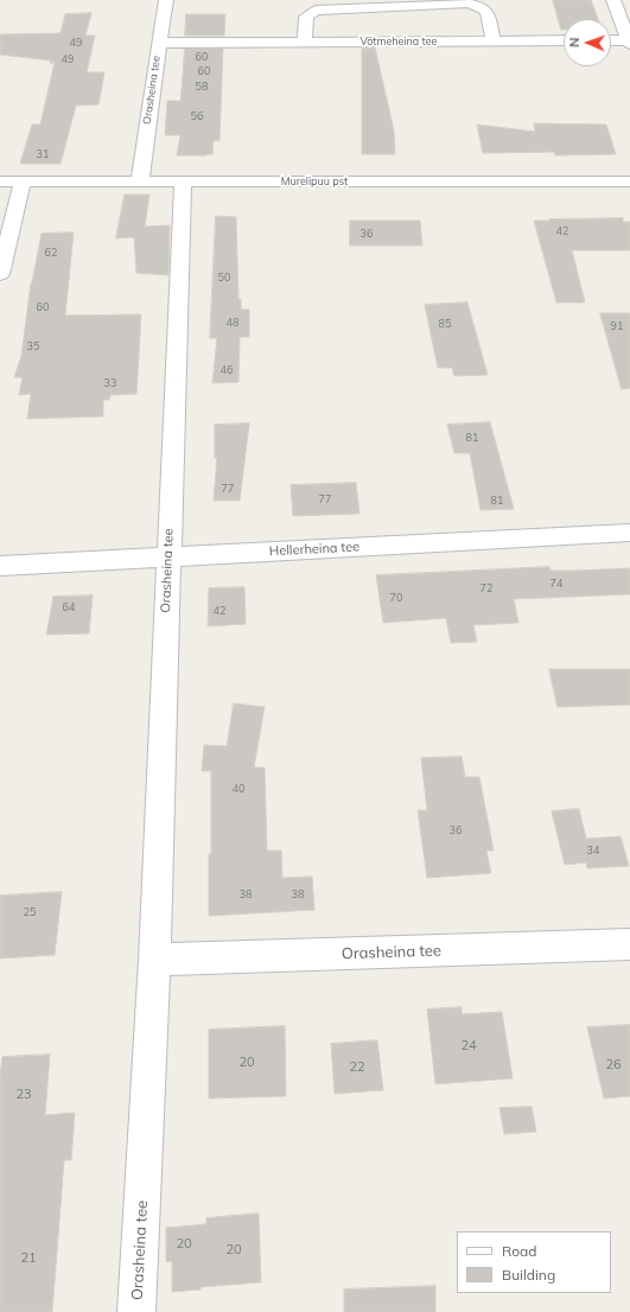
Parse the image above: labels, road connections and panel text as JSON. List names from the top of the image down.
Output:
{
  "streets": {
    "street": [
      "Võtmeheina tee",
      "Orasheina tee",
      "Murelipuu pst",
      "Hellerheina tee"
    ]
  },
  "crossings": [
    ["Võtmeheina tee", "Orasheina tee"],
    ["Orasheina tee", "Murelipuu pst"],
    ["Orasheina tee", "Hellerheina tee"]
  ],
  "house_numbers": [
    "49",
    "60",
    "49",
    "60",
    "58",
    "56",
    "31",
    "42",
    "36",
    "62",
    "50",
    "60",
    "48",
    "85",
    "91",
    "35",
    "46",
    "33",
    "81",
    "77",
    "77",
    "81",
    "74",
    "72",
    "70",
    "64",
    "42",
    "40",
    "36",
    "34",
    "38",
    "38",
    "25",
    "24",
    "20",
    "26",
    "22",
    "23",
    "20",
    "20",
    "21"
  ],
  "legend": ["Road", "Building"],
  "north": "left"
}
